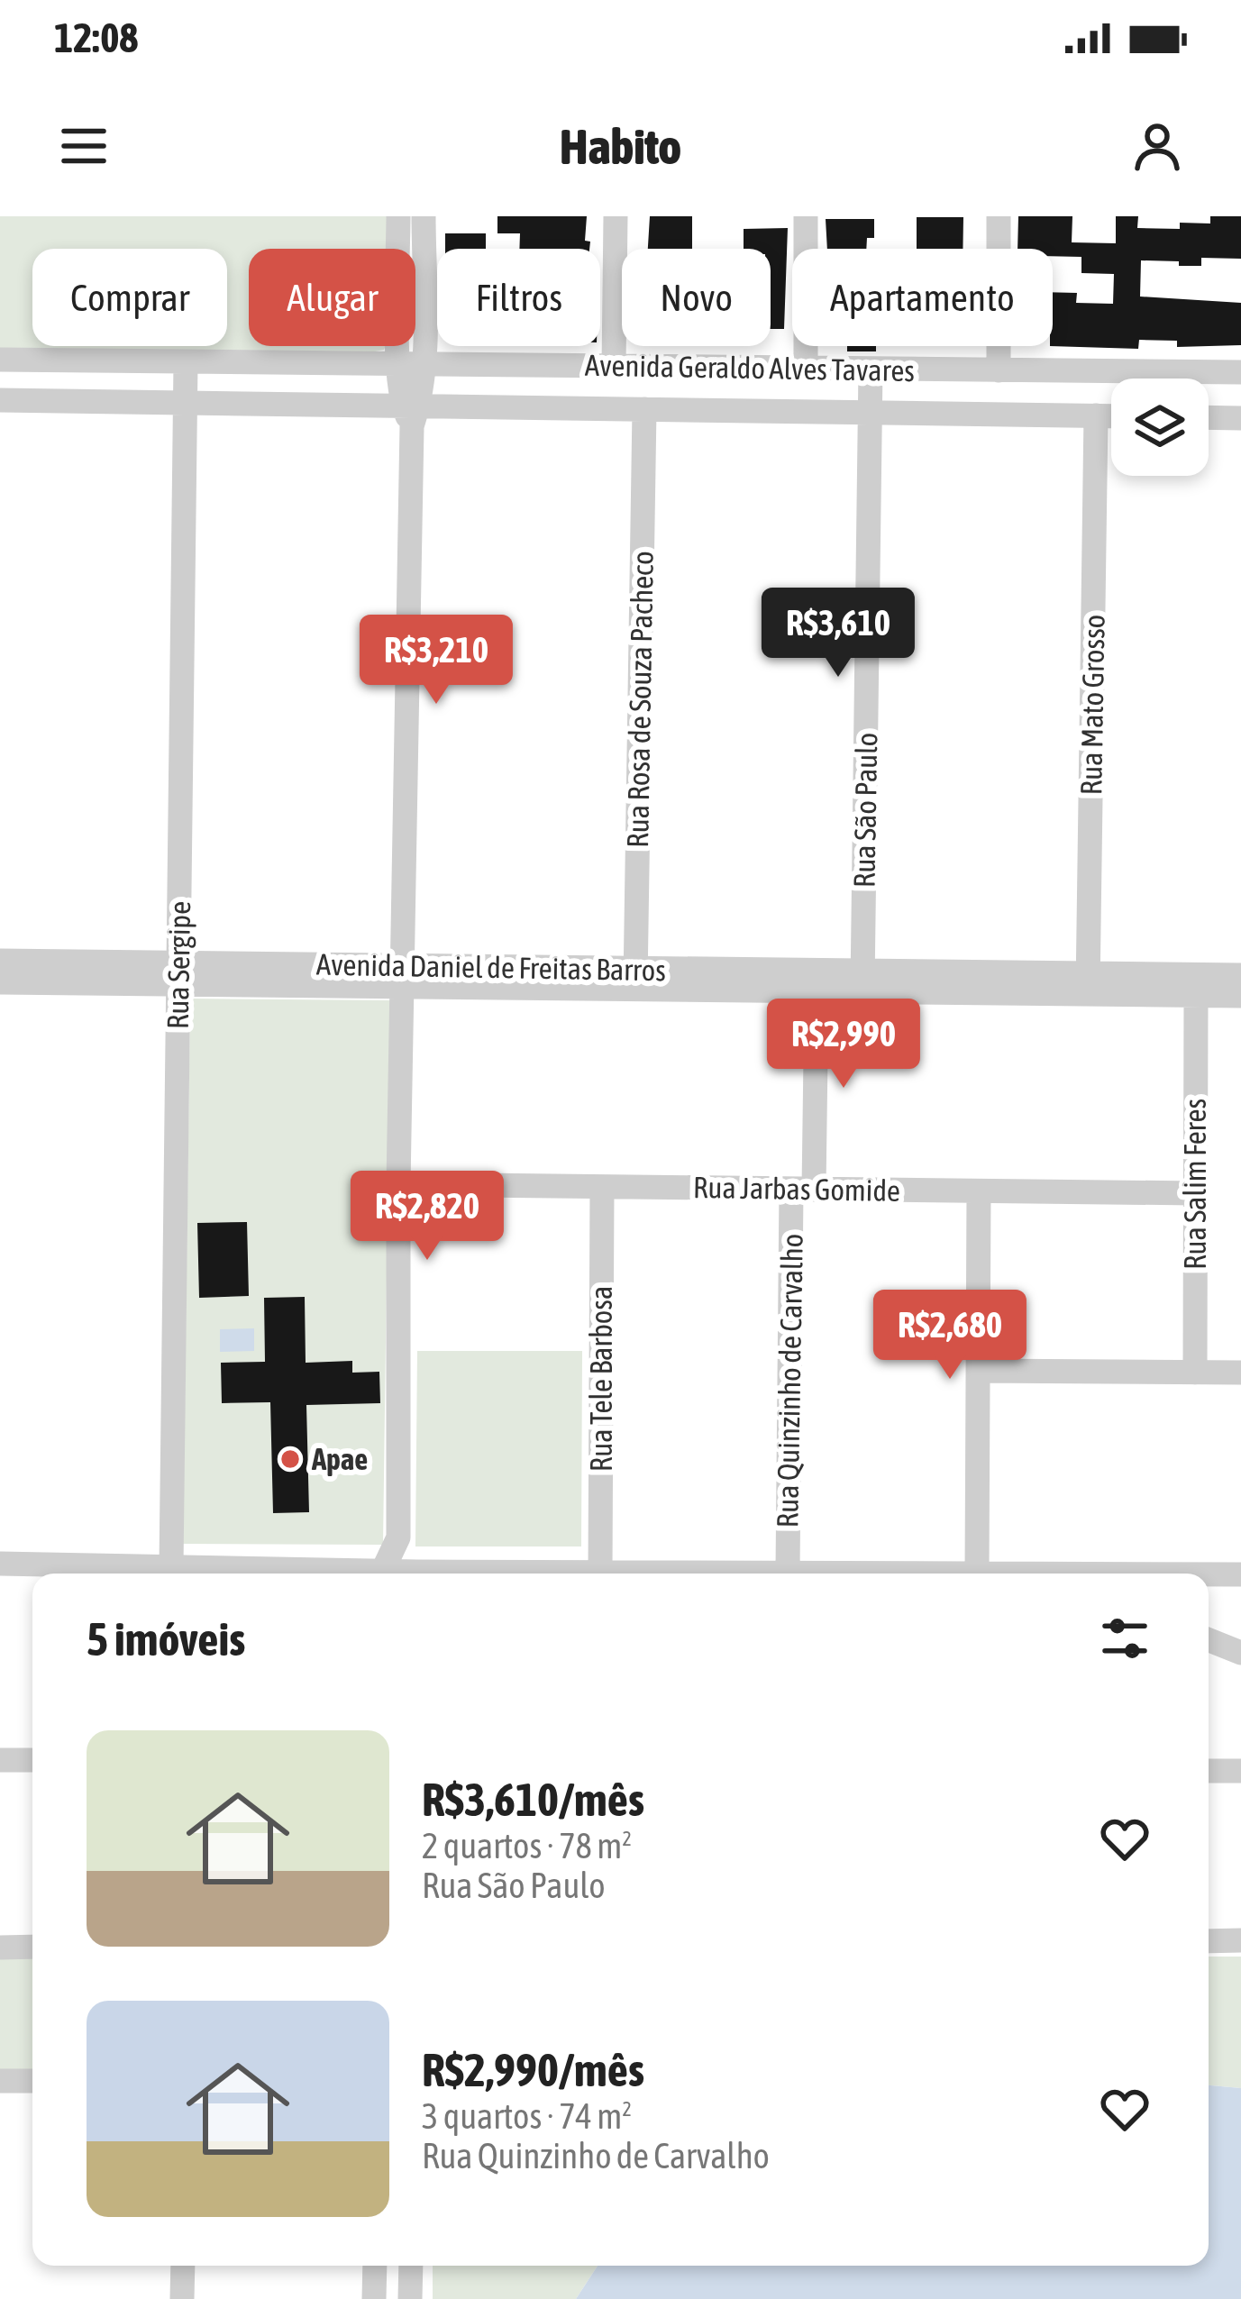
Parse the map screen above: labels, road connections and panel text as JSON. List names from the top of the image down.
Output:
{
  "streets": {
    "street": [
      "Avenida Geraldo Alves Tavares",
      "Rua Rosa de Souza Pacheco",
      "Rua Mato Grosso",
      "Rua São Paulo",
      "Rua Sergipe",
      "Avenida Daniel de Freitas Barros",
      "Rua Salim Feres",
      "Rua Jarbas Gomide",
      "Rua Tele Barbosa",
      "Rua Quinzinho de Carvalho"
    ]
  },
  "crossings": [
    ["Avenida Geraldo Alves Tavares", "Rua Rosa de Souza Pacheco"],
    ["Avenida Geraldo Alves Tavares", "Rua Mato Grosso"],
    ["Avenida Geraldo Alves Tavares", "Rua São Paulo"],
    ["Avenida Geraldo Alves Tavares", "Rua Sergipe"],
    ["Rua Rosa de Souza Pacheco", "Avenida Daniel de Freitas Barros"],
    ["Rua Mato Grosso", "Avenida Daniel de Freitas Barros"],
    ["Rua São Paulo", "Avenida Daniel de Freitas Barros"],
    ["Rua Sergipe", "Avenida Daniel de Freitas Barros"],
    ["Avenida Daniel de Freitas Barros", "Rua Salim Feres"],
    ["Avenida Daniel de Freitas Barros", "Rua Quinzinho de Carvalho"],
    ["Rua Salim Feres", "Rua Jarbas Gomide"],
    ["Rua Jarbas Gomide", "Rua Tele Barbosa"],
    ["Rua Jarbas Gomide", "Rua Quinzinho de Carvalho"]
  ],
  "places": ["Apae"],
  "page": {
    "status": "12:08",
    "header": "Habito",
    "chip": [
      "Comprar",
      "Alugar",
      "Filtros",
      "Novo",
      "Apartamento"
    ],
    "price": [
      "R$3,610",
      "R$3,210",
      "R$2,990",
      "R$2,820",
      "R$2,680"
    ],
    "heading": "5 imóveis",
    "list": [
      {
        "name": "R$3,610/mês",
        "note": "2 quartos · 78 m² · Rua São Paulo"
      },
      {
        "name": "R$2,990/mês",
        "note": "3 quartos · 74 m² · Rua Quinzinho de Carvalho"
      }
    ]
  }
}
